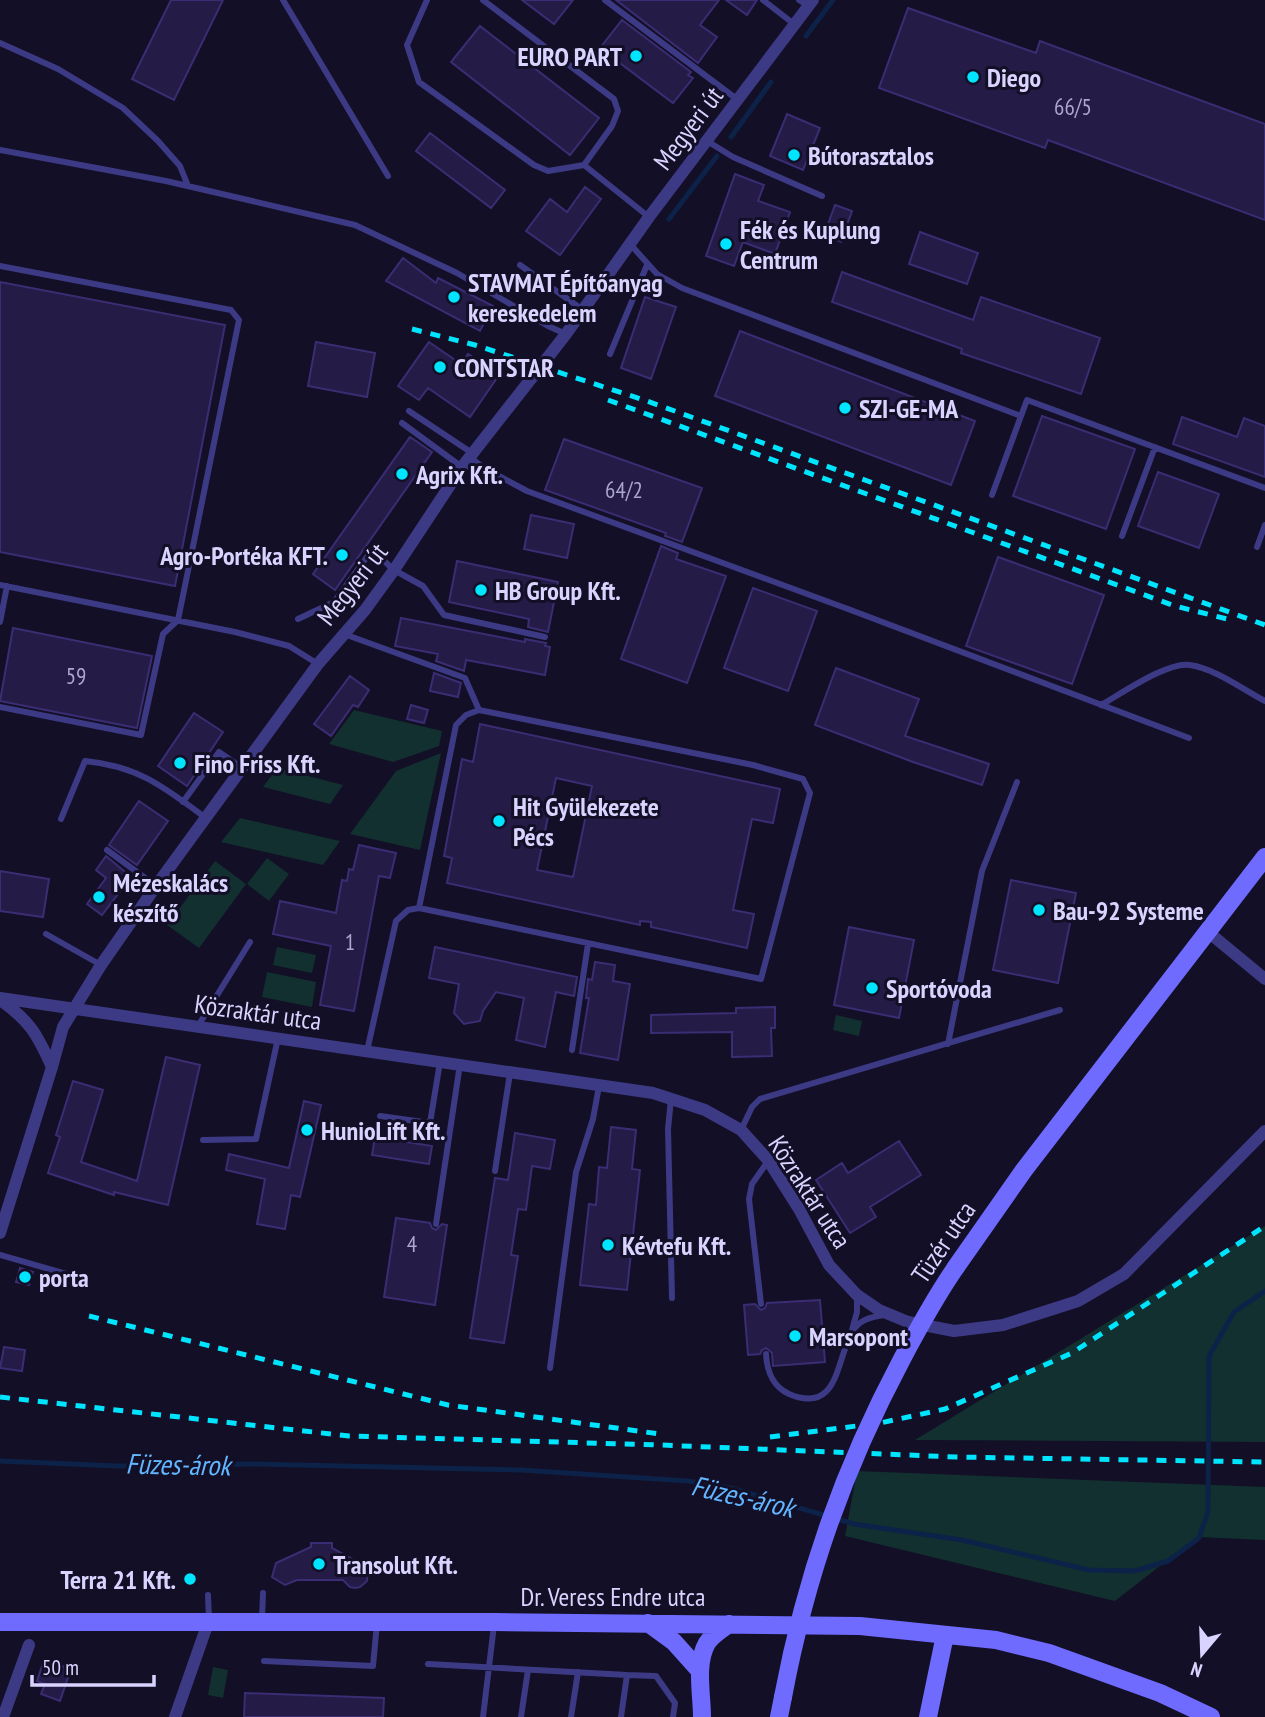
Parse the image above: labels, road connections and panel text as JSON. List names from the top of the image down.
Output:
{
  "streets": {
    "street": [
      "Megyeri út",
      "Közraktár utca",
      "Tüzér utca",
      "Dr. Veress Endre utca"
    ]
  },
  "crossings": [
    ["Megyeri út", "Közraktár utca"]
  ],
  "water": ["Füzes-árok"],
  "places": [
    "EURO PART",
    "Diego",
    "Bútorasztalos",
    "Fék és Kuplung Centrum",
    "STAVMAT Építőanyag kereskedelem",
    "CONTSTAR",
    "SZI-GE-MA",
    "Agrix Kft.",
    "Agro-Portéka KFT.",
    "HB Group Kft.",
    "Fino Friss Kft.",
    "Hit Gyülekezete Pécs",
    "Mézeskalács készítő",
    "Bau-92 Systeme",
    "Sportóvoda",
    "HunioLift Kft.",
    "Kévtefu Kft.",
    "porta",
    "Marsopont",
    "Transolut Kft.",
    "Terra 21 Kft."
  ],
  "house_numbers": [
    "66/5",
    "64/2",
    "59",
    "1",
    "4"
  ],
  "scale_bar": "50 m",
  "north": "bottom"
}
